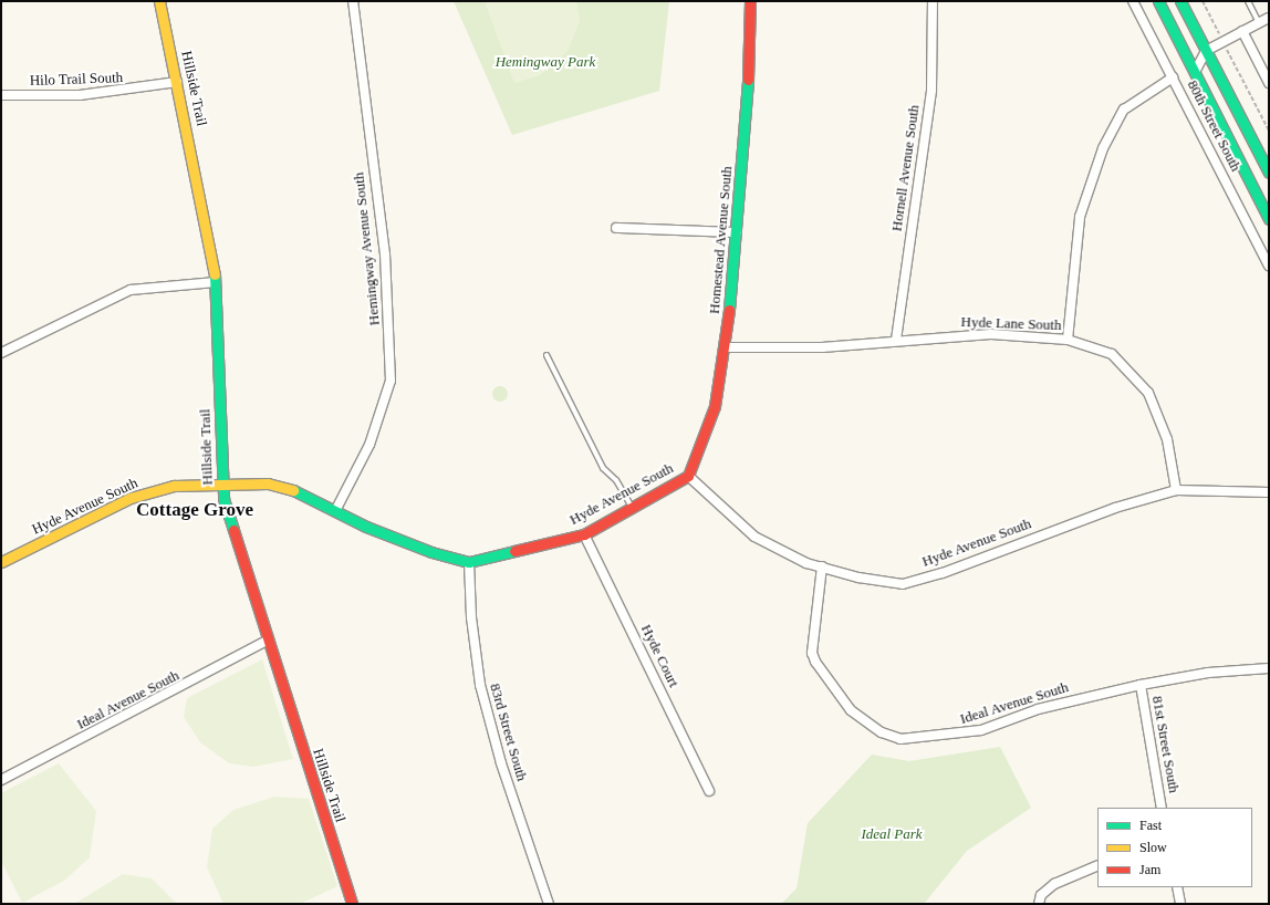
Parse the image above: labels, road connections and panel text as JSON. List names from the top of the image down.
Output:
{
  "streets": {
    "street": [
      "Hilo Trail South",
      "Hillside Trail",
      "80th Street South",
      "Hornell Avenue South",
      "Homestead Avenue South",
      "Hemingway Avenue South",
      "Hyde Lane South",
      "Hyde Avenue South",
      "Hyde Court",
      "Ideal Avenue South",
      "83rd Street South",
      "81st Street South"
    ]
  },
  "crossings": [
    ["Hilo Trail South", "Hillside Trail"],
    ["Hillside Trail", "Hyde Avenue South"],
    ["Hillside Trail", "Ideal Avenue South"],
    ["Hornell Avenue South", "Hyde Lane South"],
    ["Homestead Avenue South", "Hyde Lane South"],
    ["Homestead Avenue South", "Hyde Avenue South"],
    ["Hemingway Avenue South", "Hyde Avenue South"],
    ["Hyde Lane South", "Hyde Avenue South"],
    ["Hyde Avenue South", "Hyde Court"],
    ["Hyde Avenue South", "Ideal Avenue South"],
    ["Hyde Avenue South", "83rd Street South"],
    ["Ideal Avenue South", "81st Street South"]
  ],
  "districts": ["Cottage Grove"],
  "parks": ["Hemingway Park", "Ideal Park"],
  "legend": ["Fast", "Slow", "Jam"]
}
